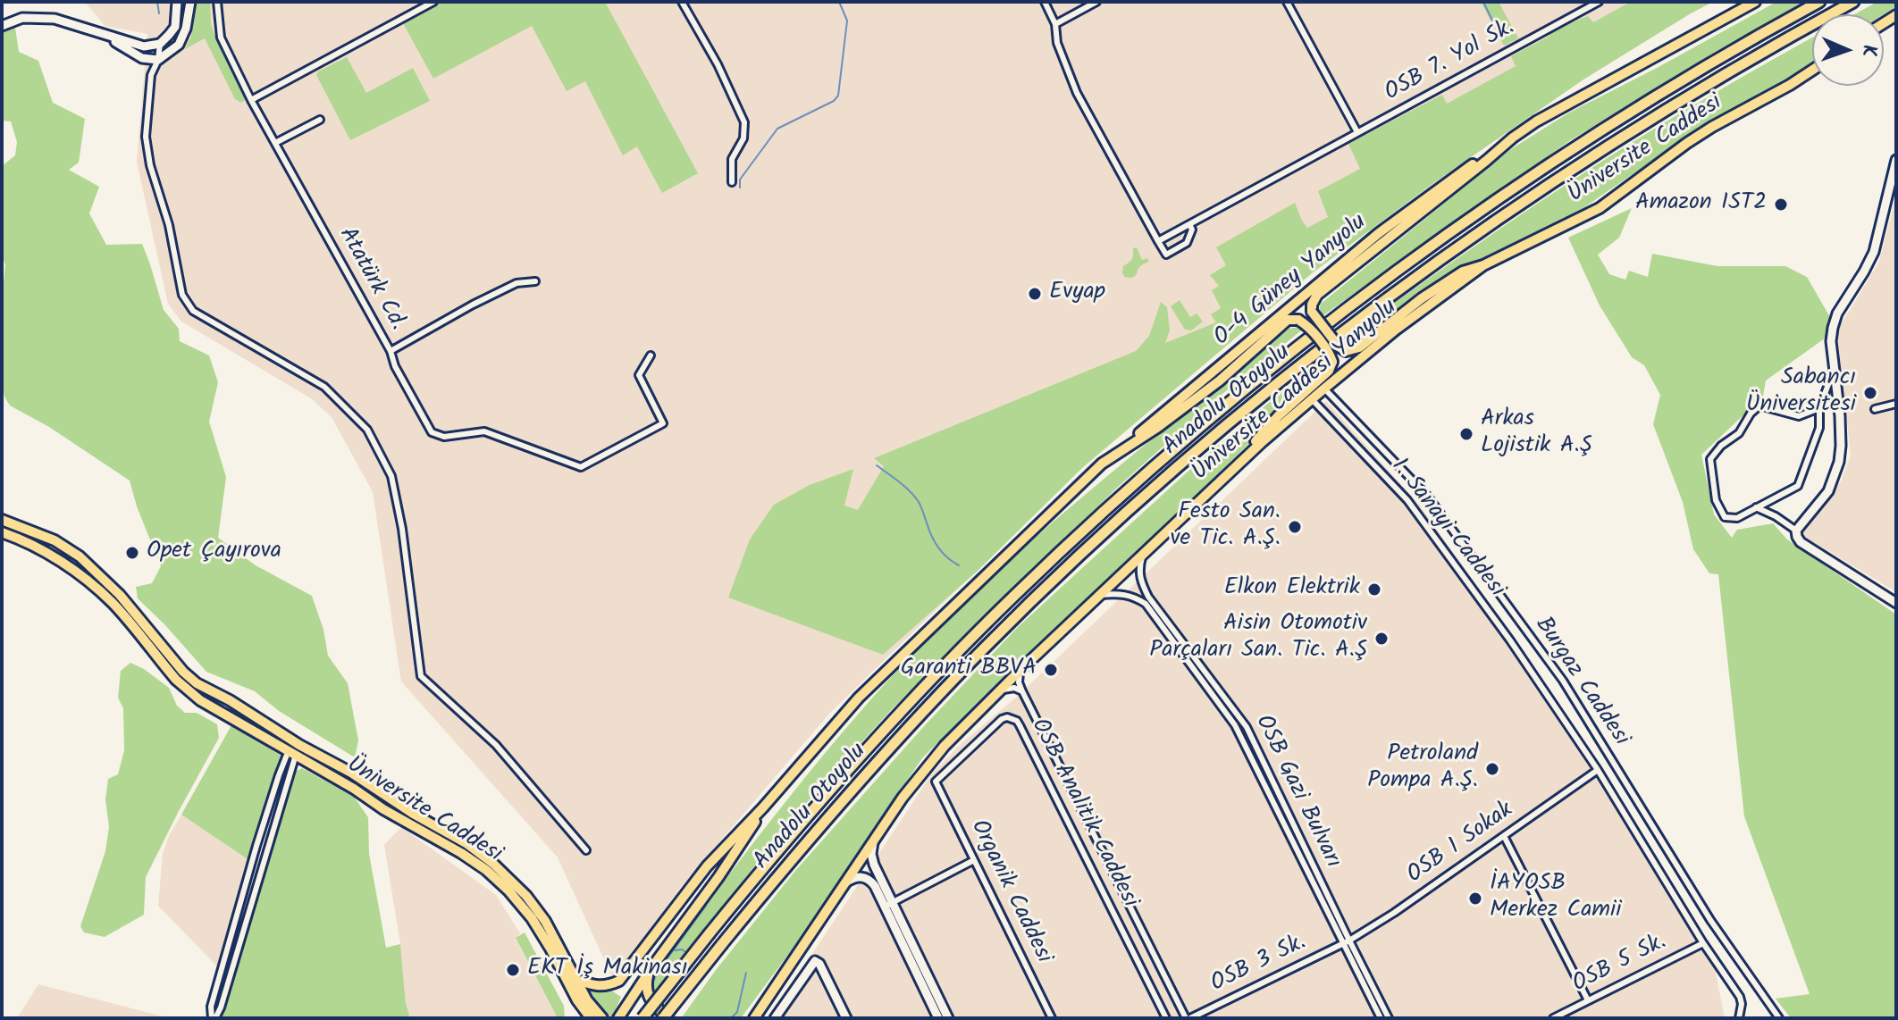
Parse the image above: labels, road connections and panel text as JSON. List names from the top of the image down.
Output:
{
  "streets": {
    "highway": ["Anadolu Otoyolu"],
    "main road": ["Üniversite Caddesi", "O-4 Güney Yanyolu", "Üniversite Caddesi Yanyolu"],
    "street": [
      "OSB 7. Yol Sk.",
      "Atatürk Cd.",
      "1. Sanayi Caddesi",
      "Burgaz Caddesi",
      "OSB Gazi Bulvarı",
      "OSB Analitik Caddesi",
      "OSB 1 Sokak",
      "Organik Caddesi",
      "OSB 3 Sk.",
      "OSB 5 Sk."
    ]
  },
  "crossings": [
    ["Üniversite Caddesi", "Üniversite Caddesi Yanyolu"],
    ["Üniversite Caddesi Yanyolu", "1. Sanayi Caddesi"],
    ["Üniversite Caddesi Yanyolu", "Burgaz Caddesi"],
    ["Üniversite Caddesi Yanyolu", "OSB Gazi Bulvarı"],
    ["1. Sanayi Caddesi", "OSB 1 Sokak"],
    ["1. Sanayi Caddesi", "OSB 5 Sk."],
    ["OSB Gazi Bulvarı", "OSB 1 Sokak"],
    ["OSB Gazi Bulvarı", "OSB 3 Sk."],
    ["OSB Analitik Caddesi", "Organik Caddesi"],
    ["OSB 1 Sokak", "OSB 3 Sk."]
  ],
  "places": [
    "Amazon IST2",
    "Evyap",
    "Sabancı Üniversitesi",
    "Arkas Lojistik A.Ş",
    "Festo San. ve Tic. A.Ş.",
    "Opet Çayırova",
    "Elkon Elektrik",
    "Aisin Otomotiv Parçaları San. Tic. A.Ş",
    "Garanti BBVA",
    "Petroland Pompa A.Ş.",
    "İAYOSB Merkez Camii",
    "EKT İş Makinası"
  ],
  "north": "right"
}
